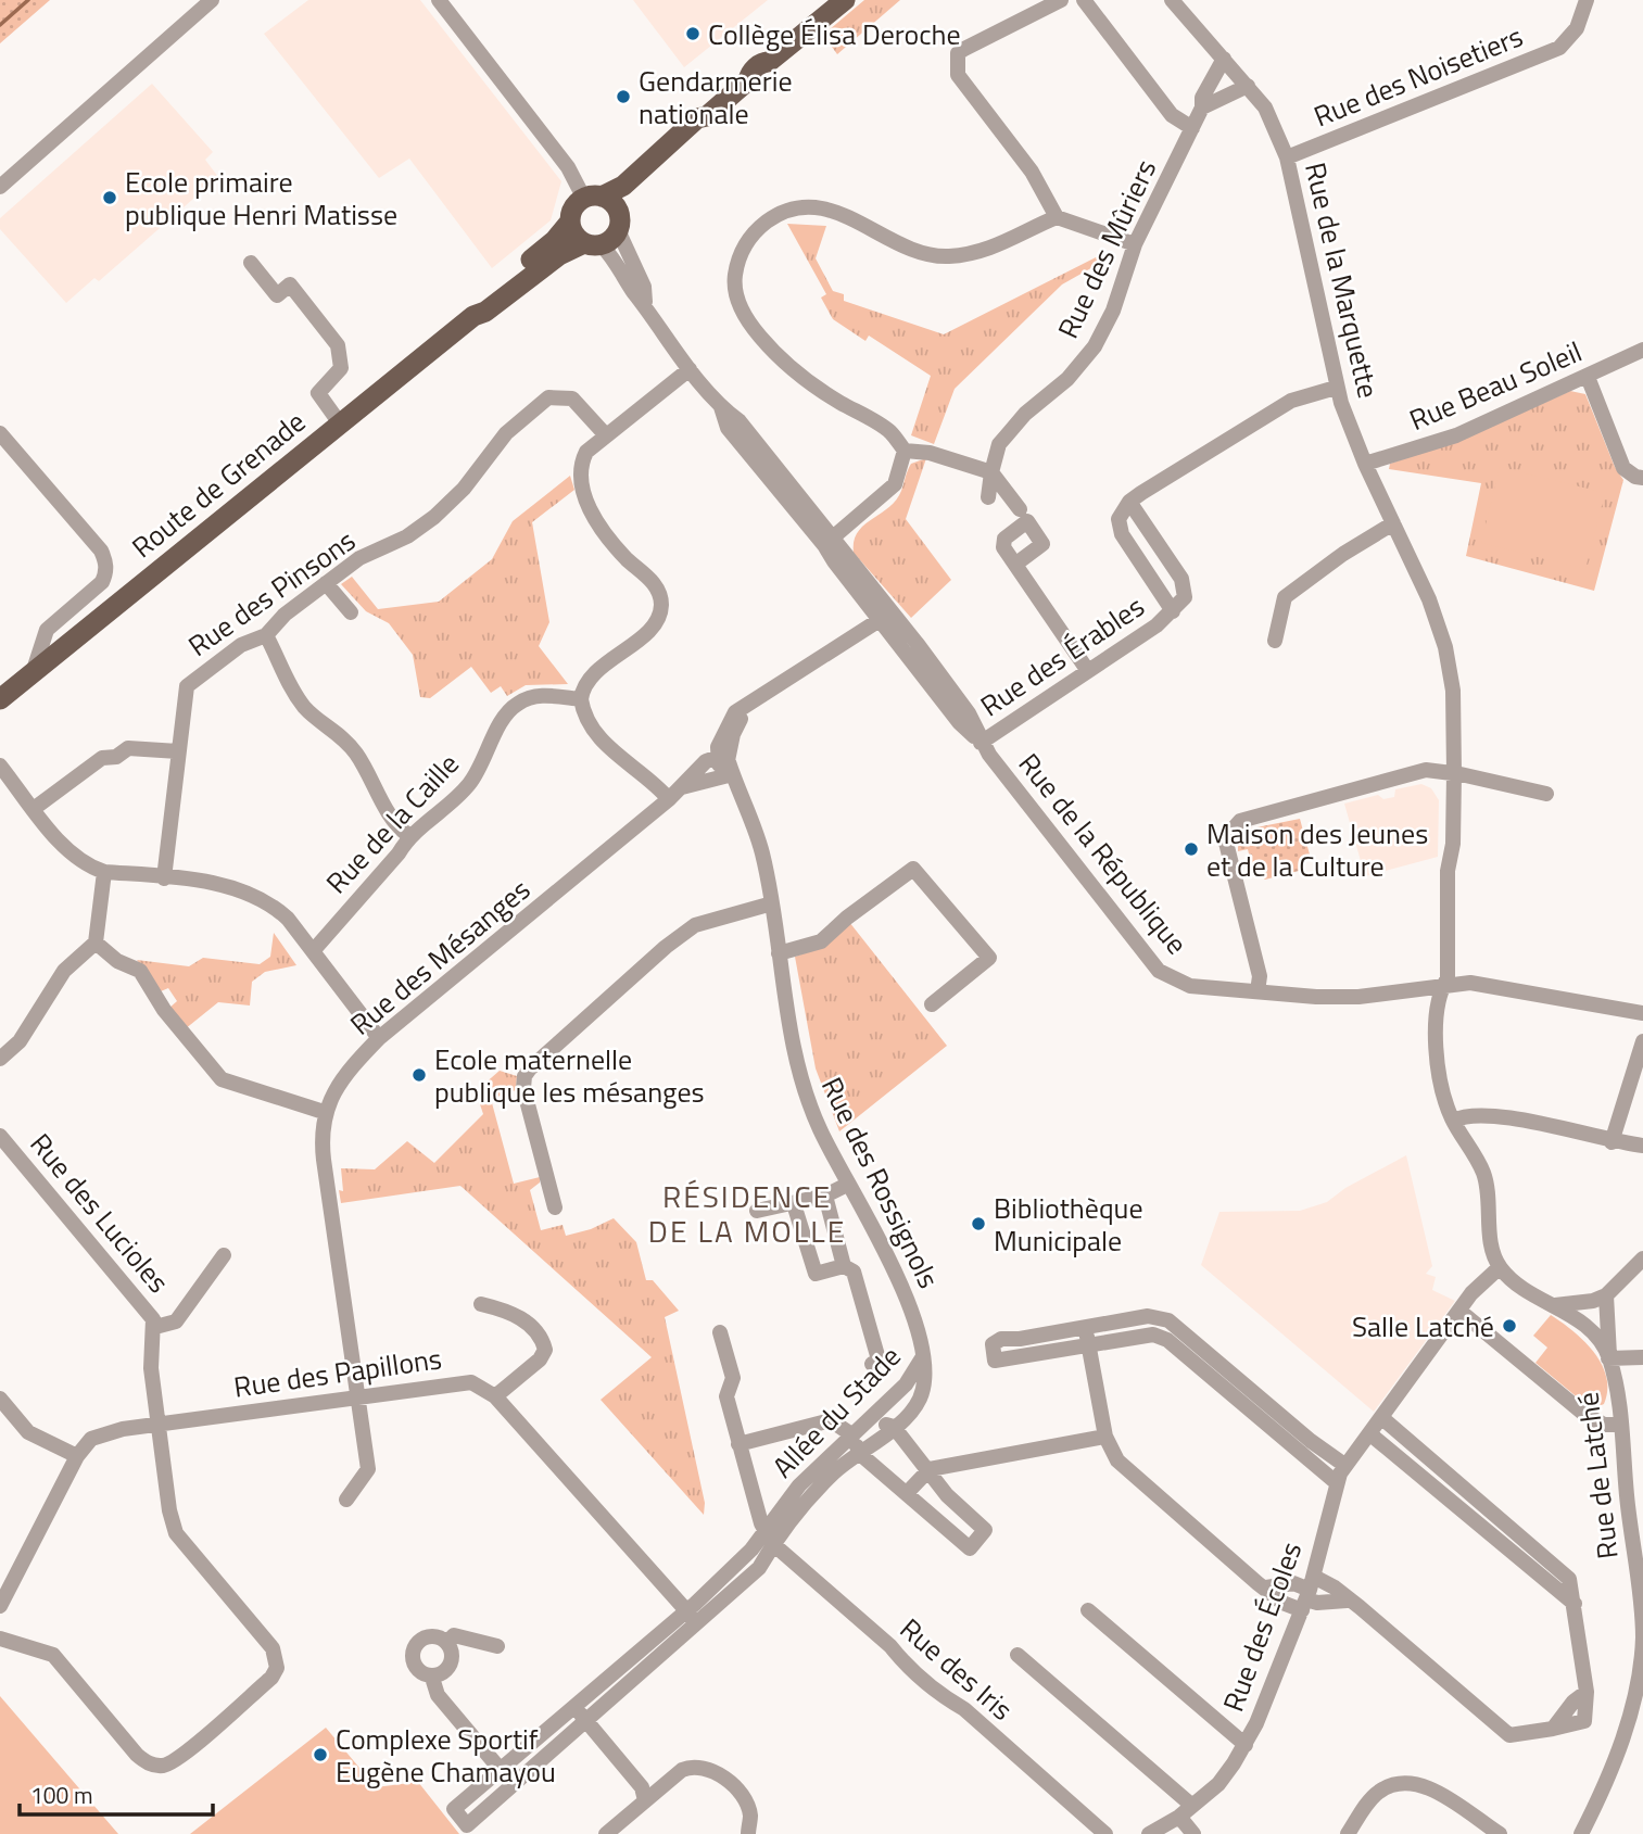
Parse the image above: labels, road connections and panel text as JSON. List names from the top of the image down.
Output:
{
  "streets": {
    "main road": ["Route de Grenade"],
    "street": [
      "Rue des Noisetiers",
      "Rue des Mûriers",
      "Rue de la Marquette",
      "Rue Beau Soleil",
      "Rue des Pinsons",
      "Rue des Érables",
      "Rue de la Caille",
      "Rue de la République",
      "Rue des Mésanges",
      "Rue des Rossignols",
      "Rue des Lucioles",
      "Rue des Papillons",
      "Allée du Stade",
      "Rue de Latché",
      "Rue des Écoles",
      "Rue des Iris"
    ]
  },
  "crossings": [
    ["Rue des Noisetiers", "Rue de la Marquette"],
    ["Rue des Mûriers", "Rue de la Marquette"],
    ["Rue de la Marquette", "Rue Beau Soleil"],
    ["Rue de la Marquette", "Rue de la République"],
    ["Route de Grenade", "Rue de la République"],
    ["Rue des Érables", "Rue de la République"],
    ["Rue des Mésanges", "Rue des Rossignols"],
    ["Rue des Mésanges", "Rue des Papillons"],
    ["Rue des Rossignols", "Allée du Stade"],
    ["Rue des Lucioles", "Rue des Papillons"],
    ["Rue des Papillons", "Allée du Stade"],
    ["Allée du Stade", "Rue des Iris"],
    ["Rue de Latché", "Rue des Écoles"]
  ],
  "districts": ["RÉSIDENCE DE LA MOLLE"],
  "places": [
    "Collège Élisa Deroche",
    "Gendarmerie nationale",
    "Ecole primaire publique Henri Matisse",
    "Maison des Jeunes et de la Culture",
    "Ecole maternelle publique les mésanges",
    "Bibliothèque Municipale",
    "Salle Latché",
    "Complexe Sportif Eugène Chamayou"
  ],
  "scale_bar": "100 m"
}
